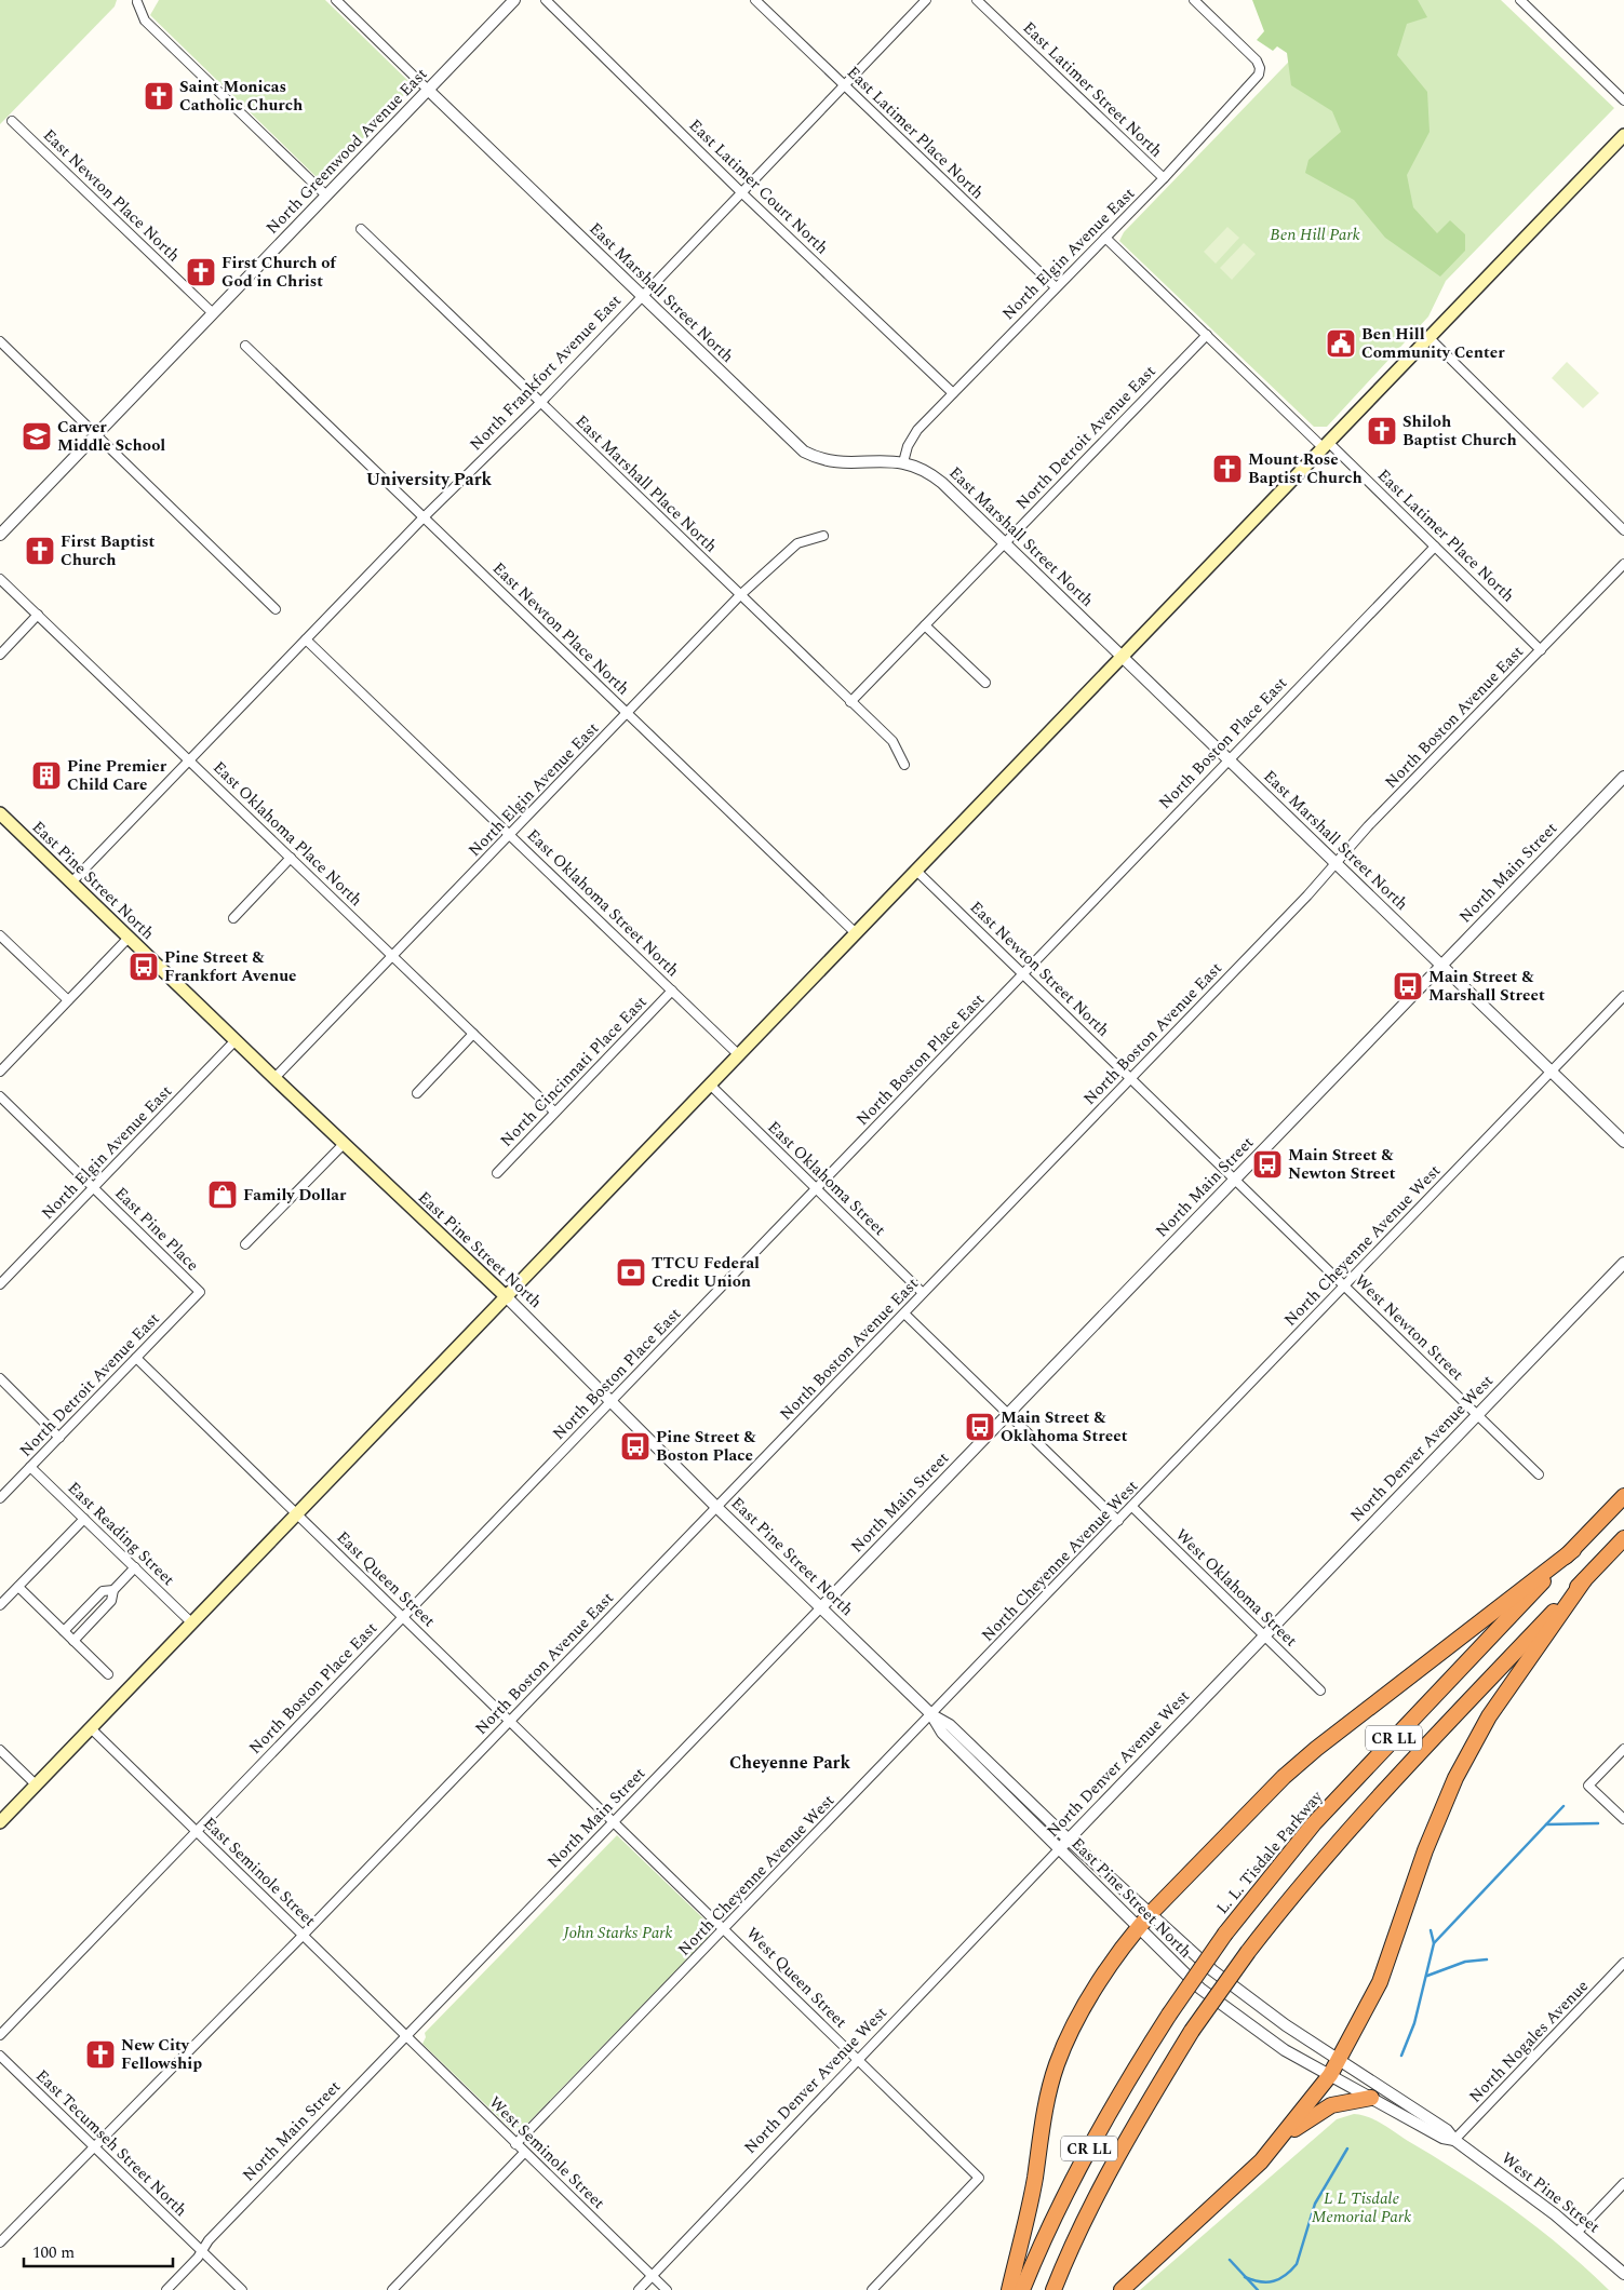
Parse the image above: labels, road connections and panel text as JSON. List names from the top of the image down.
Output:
{
  "streets": {
    "highway": ["CR LL", "L. L. Tisdale Parkway"],
    "main road": ["East Pine Street North"],
    "street": [
      "East Latimer Street North",
      "East Latimer Place North",
      "North Greenwood Avenue East",
      "East Latimer Court North",
      "East Newton Place North",
      "North Elgin Avenue East",
      "East Marshall Street North",
      "North Frankfort Avenue East",
      "North Detroit Avenue East",
      "East Marshall Place North",
      "North Boston Avenue East",
      "North Boston Place East",
      "East Oklahoma Place North",
      "North Main Street",
      "East Oklahoma Street North",
      "East Newton Street North",
      "North Cincinnati Place East",
      "East Oklahoma Street",
      "East Pine Place",
      "North Cheyenne Avenue West",
      "West Newton Street",
      "North Denver Avenue West",
      "East Reading Street",
      "East Queen Street",
      "West Oklahoma Street",
      "East Seminole Street",
      "West Queen Street",
      "North Nogales Avenue",
      "East Tecumseh Street North",
      "West Seminole Street",
      "West Pine Street"
    ]
  },
  "crossings": [
    ["East Latimer Street North", "North Elgin Avenue East"],
    ["East Latimer Place North", "North Elgin Avenue East"],
    ["East Latimer Place North", "North Frankfort Avenue East"],
    ["East Latimer Place North", "North Detroit Avenue East"],
    ["East Latimer Place North", "North Boston Avenue East"],
    ["East Latimer Place North", "North Boston Place East"],
    ["North Greenwood Avenue East", "East Newton Place North"],
    ["North Greenwood Avenue East", "East Marshall Street North"],
    ["East Latimer Court North", "North Elgin Avenue East"],
    ["East Latimer Court North", "North Frankfort Avenue East"],
    ["East Newton Place North", "North Elgin Avenue East"],
    ["East Newton Place North", "North Frankfort Avenue East"],
    ["North Elgin Avenue East", "East Marshall Street North"],
    ["North Elgin Avenue East", "East Marshall Place North"],
    ["North Elgin Avenue East", "East Oklahoma Place North"],
    ["North Elgin Avenue East", "East Pine Street North"],
    ["North Elgin Avenue East", "East Oklahoma Street North"],
    ["North Elgin Avenue East", "East Pine Place"],
    ["East Marshall Street North", "North Frankfort Avenue East"],
    ["East Marshall Street North", "North Detroit Avenue East"],
    ["East Marshall Street North", "North Boston Avenue East"],
    ["East Marshall Street North", "North Boston Place East"],
    ["East Marshall Street North", "North Main Street"],
    ["East Marshall Street North", "North Cheyenne Avenue West"],
    ["North Frankfort Avenue East", "East Marshall Place North"],
    ["North Frankfort Avenue East", "East Oklahoma Place North"],
    ["North Frankfort Avenue East", "East Pine Street North"],
    ["North Frankfort Avenue East", "East Oklahoma Street North"],
    ["North Detroit Avenue East", "East Marshall Place North"],
    ["North Detroit Avenue East", "East Pine Place"],
    ["North Detroit Avenue East", "East Reading Street"],
    ["North Detroit Avenue East", "East Queen Street"],
    ["North Boston Avenue East", "East Pine Street North"],
    ["North Boston Avenue East", "East Newton Street North"],
    ["North Boston Avenue East", "East Oklahoma Street"],
    ["North Boston Avenue East", "East Queen Street"],
    ["North Boston Avenue East", "East Seminole Street"],
    ["North Boston Avenue East", "East Tecumseh Street North"],
    ["North Boston Place East", "East Pine Street North"],
    ["North Boston Place East", "East Newton Street North"],
    ["North Boston Place East", "East Oklahoma Street"],
    ["North Boston Place East", "East Queen Street"],
    ["North Boston Place East", "East Seminole Street"],
    ["East Oklahoma Place North", "North Cincinnati Place East"],
    ["North Main Street", "East Pine Street North"],
    ["North Main Street", "East Newton Street North"],
    ["North Main Street", "West Newton Street"],
    ["North Main Street", "East Queen Street"],
    ["North Main Street", "East Seminole Street"],
    ["North Main Street", "West Queen Street"],
    ["North Main Street", "East Tecumseh Street North"],
    ["North Main Street", "West Seminole Street"],
    ["East Pine Street North", "North Cheyenne Avenue West"],
    ["East Pine Street North", "North Denver Avenue West"],
    ["East Pine Street North", "CR LL"],
    ["East Pine Street North", "West Pine Street"],
    ["East Oklahoma Street North", "North Cincinnati Place East"],
    ["East Newton Street North", "West Newton Street"],
    ["North Cheyenne Avenue West", "West Newton Street"],
    ["North Cheyenne Avenue West", "West Oklahoma Street"],
    ["North Cheyenne Avenue West", "West Queen Street"],
    ["North Cheyenne Avenue West", "West Seminole Street"],
    ["West Newton Street", "North Denver Avenue West"],
    ["North Denver Avenue West", "West Oklahoma Street"],
    ["North Denver Avenue West", "West Queen Street"],
    ["North Denver Avenue West", "West Seminole Street"],
    ["East Queen Street", "West Queen Street"],
    ["East Seminole Street", "West Seminole Street"],
    ["North Nogales Avenue", "West Pine Street"]
  ],
  "districts": ["University Park", "Cheyenne Park"],
  "parks": ["Ben Hill Park", "John Starks Park", "L L Tisdale Memorial Park"],
  "places": {
    "church": [
      "Saint Monicas Catholic Church",
      "First Church of God in Christ",
      "Shiloh Baptist Church",
      "Mount Rose Baptist Church",
      "First Baptist Church",
      "New City Fellowship"
    ],
    "public building": ["Ben Hill Community Center"],
    "school or university": ["Carver Middle School"],
    "building": ["Pine Premier Child Care"],
    "bus stop": [
      "Pine Street & Frankfort Avenue",
      "Main Street & Marshall Street",
      "Main Street & Newton Street",
      "Main Street & Oklahoma Street",
      "Pine Street & Boston Place"
    ],
    "shop": ["Family Dollar"],
    "bank": ["TTCU Federal Credit Union"]
  },
  "scale_bar": "100 m"
}
